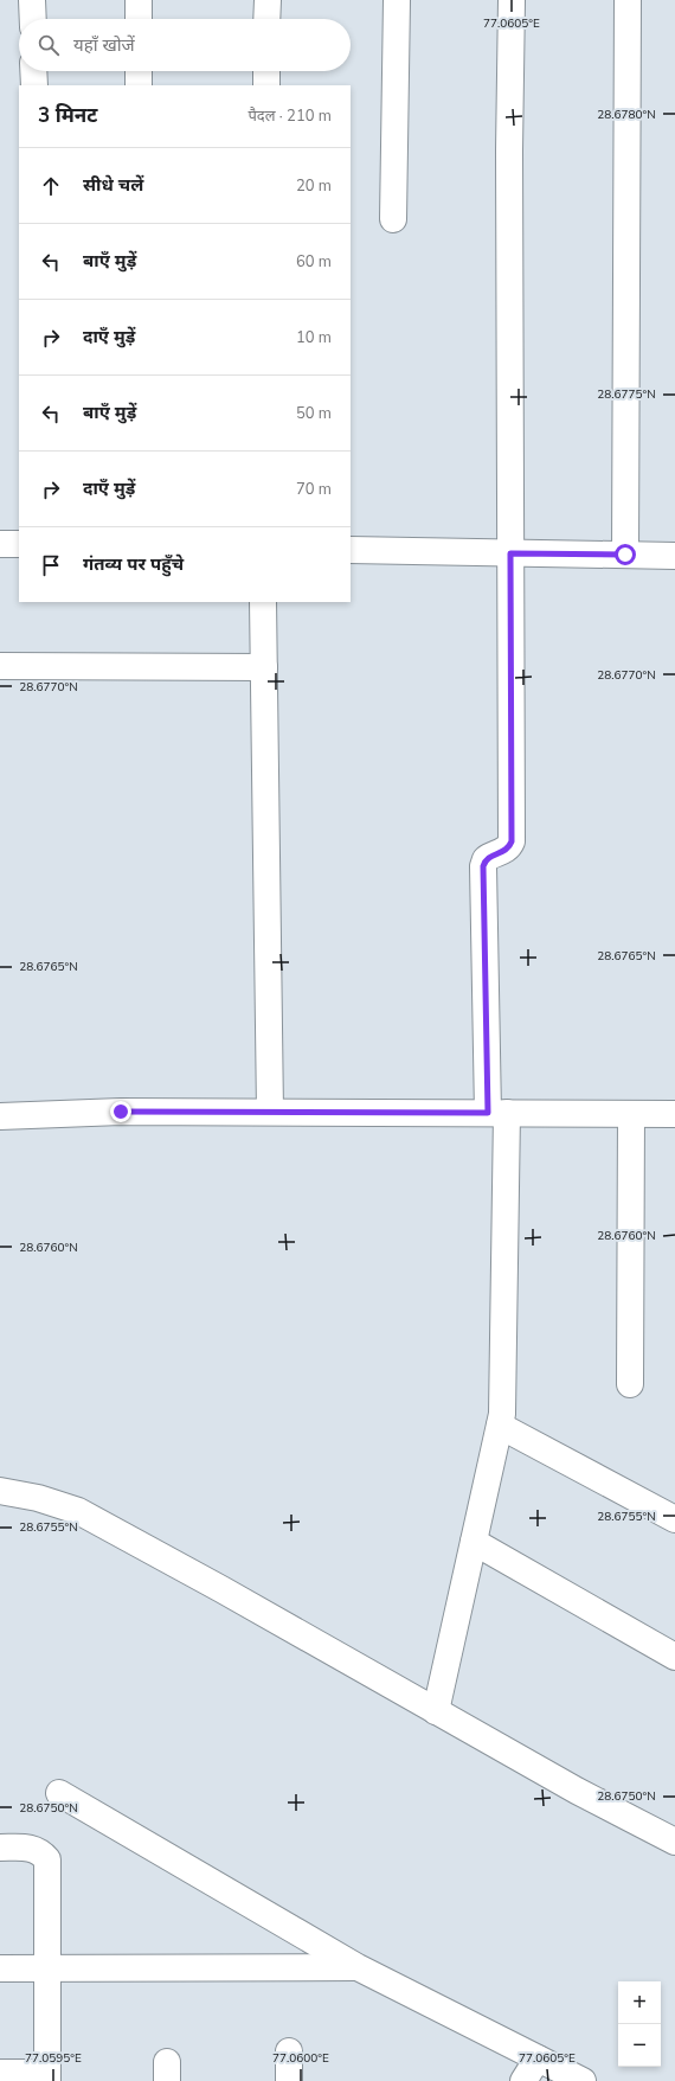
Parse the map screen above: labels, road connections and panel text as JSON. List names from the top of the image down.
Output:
{
  "page": {
    "search": "यहाँ खोजें",
    "heading": ["3 मिनट", "पैदल · 210 m"],
    "list": [
      ["सीधे चलें", "20 m"],
      ["बाएँ मुड़ें", "60 m"],
      ["दाएँ मुड़ें", "10 m"],
      ["बाएँ मुड़ें", "50 m"],
      ["दाएँ मुड़ें", "70 m"],
      "गंतव्य पर पहुँचे"
    ],
    "map_buttons": ["+", "−"]
  },
  "coordinates": [
    "77.0605°E",
    "28.6780°N",
    "28.6775°N",
    "28.6770°N",
    "28.6765°N",
    "28.6760°N",
    "28.6755°N",
    "28.6750°N",
    "77.0595°E",
    "77.0600°E"
  ]
}
